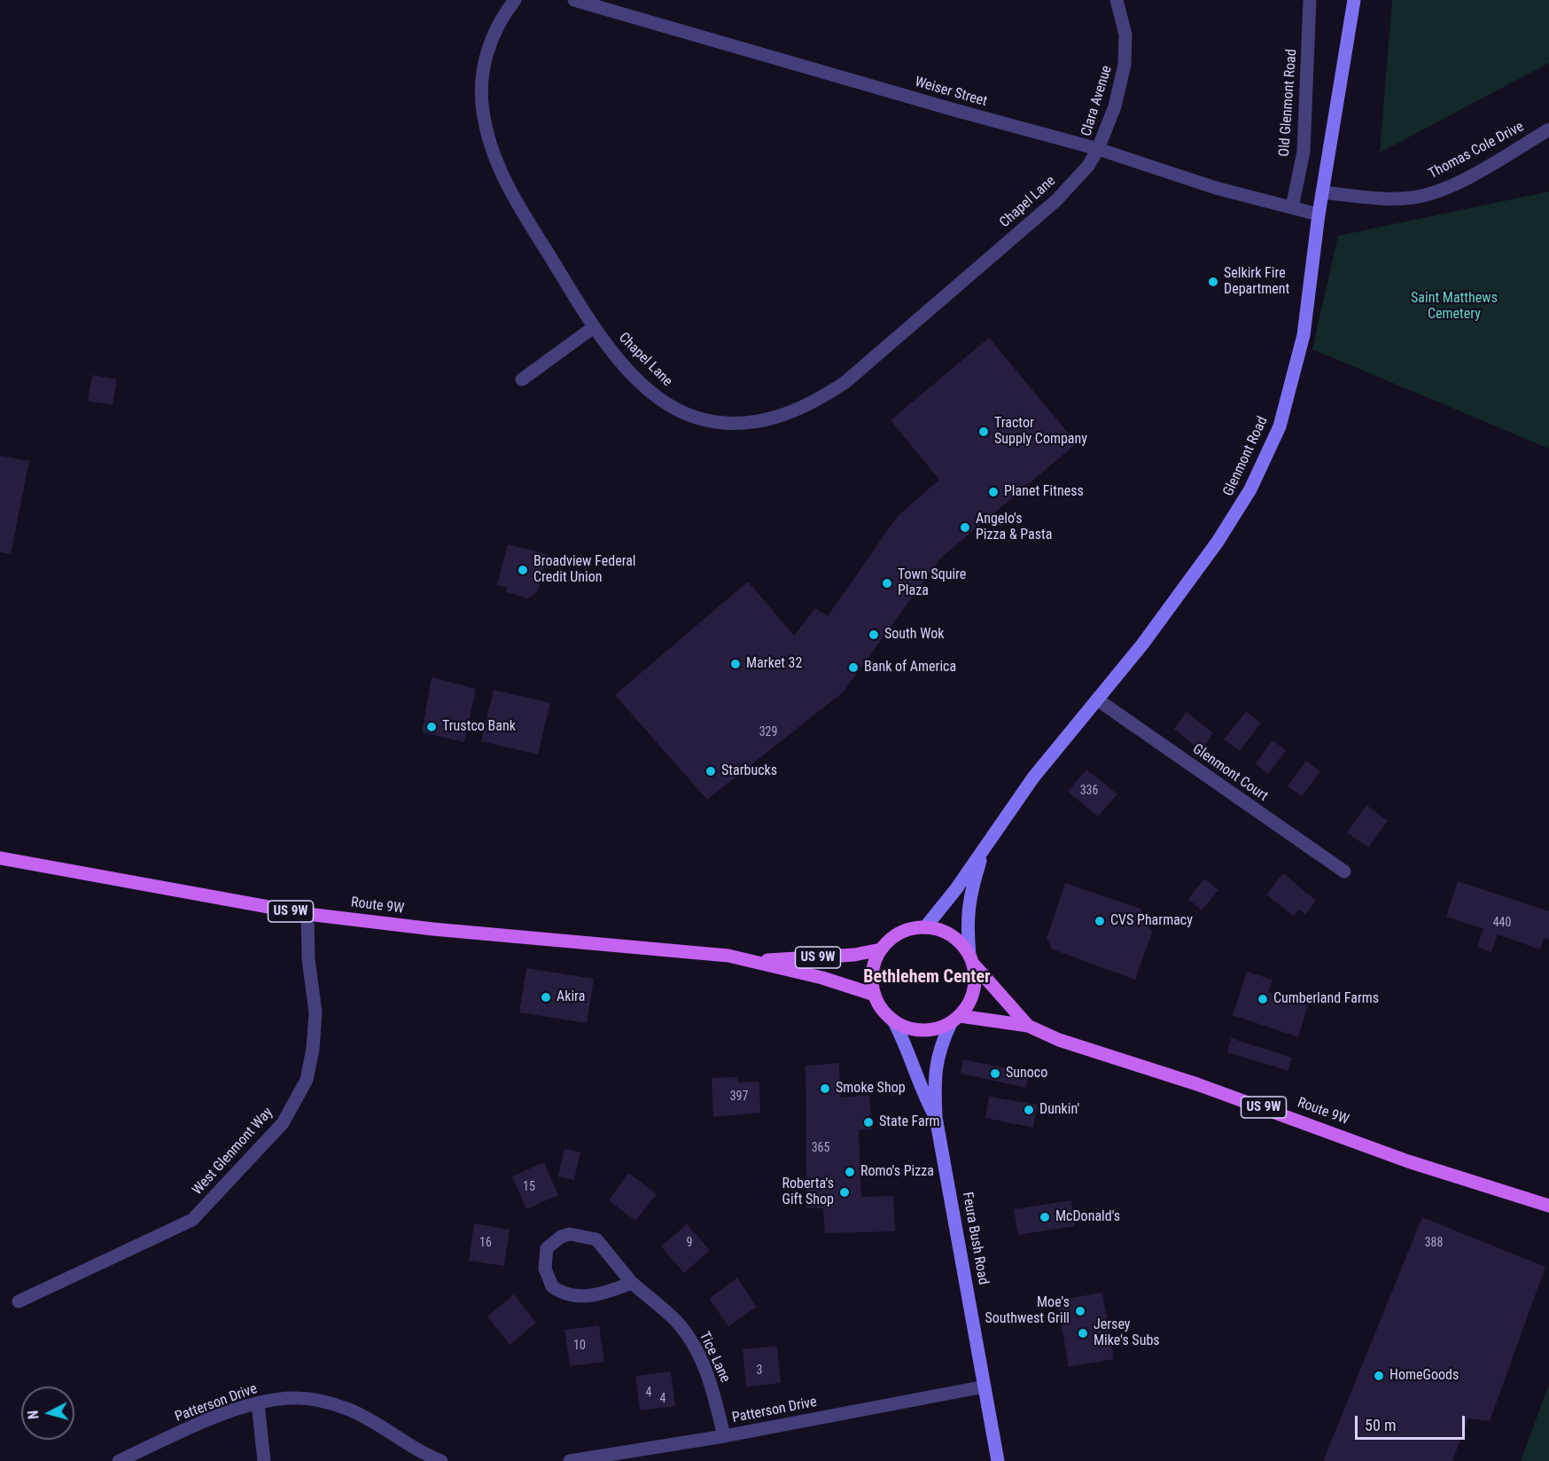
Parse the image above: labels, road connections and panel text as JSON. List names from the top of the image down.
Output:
{
  "streets": {
    "main road": [
      "Glenmont Road",
      "Route 9W",
      "US 9W",
      "Feura Bush Road"
    ],
    "street": [
      "Weiser Street",
      "Clara Avenue",
      "Old Glenmont Road",
      "Thomas Cole Drive",
      "Chapel Lane",
      "Glenmont Court",
      "West Glenmont Way",
      "Tice Lane",
      "Patterson Drive"
    ]
  },
  "crossings": [
    ["Weiser Street", "Clara Avenue"],
    ["Weiser Street", "Old Glenmont Road"],
    ["Weiser Street", "Chapel Lane"],
    ["Weiser Street", "Glenmont Road"],
    ["Clara Avenue", "Chapel Lane"],
    ["Thomas Cole Drive", "Glenmont Road"],
    ["Glenmont Road", "Glenmont Court"],
    ["Glenmont Road", "Route 9W"],
    ["Glenmont Road", "Feura Bush Road"],
    ["Route 9W", "West Glenmont Way"],
    ["Route 9W", "Feura Bush Road"],
    ["Feura Bush Road", "Patterson Drive"],
    ["Tice Lane", "Patterson Drive"]
  ],
  "districts": ["Bethlehem Center"],
  "parks": ["Saint Matthews Cemetery"],
  "places": [
    "Selkirk Fire Department",
    "Tractor Supply Company",
    "Planet Fitness",
    "Angelo's Pizza & Pasta",
    "Broadview Federal Credit Union",
    "Town Squire Plaza",
    "South Wok",
    "Market 32",
    "Bank of America",
    "Trustco Bank",
    "Starbucks",
    "CVS Pharmacy",
    "Akira",
    "Cumberland Farms",
    "Sunoco",
    "Smoke Shop",
    "Dunkin'",
    "State Farm",
    "Romo's Pizza",
    "Roberta's Gift Shop",
    "McDonald's",
    "Moe's Southwest Grill",
    "Jersey Mike's Subs",
    "HomeGoods"
  ],
  "house_numbers": [
    "329",
    "336",
    "440",
    "397",
    "365",
    "15",
    "16",
    "9",
    "388",
    "10",
    "3",
    "4",
    "4"
  ],
  "scale_bar": "50 m",
  "north": "left"
}
